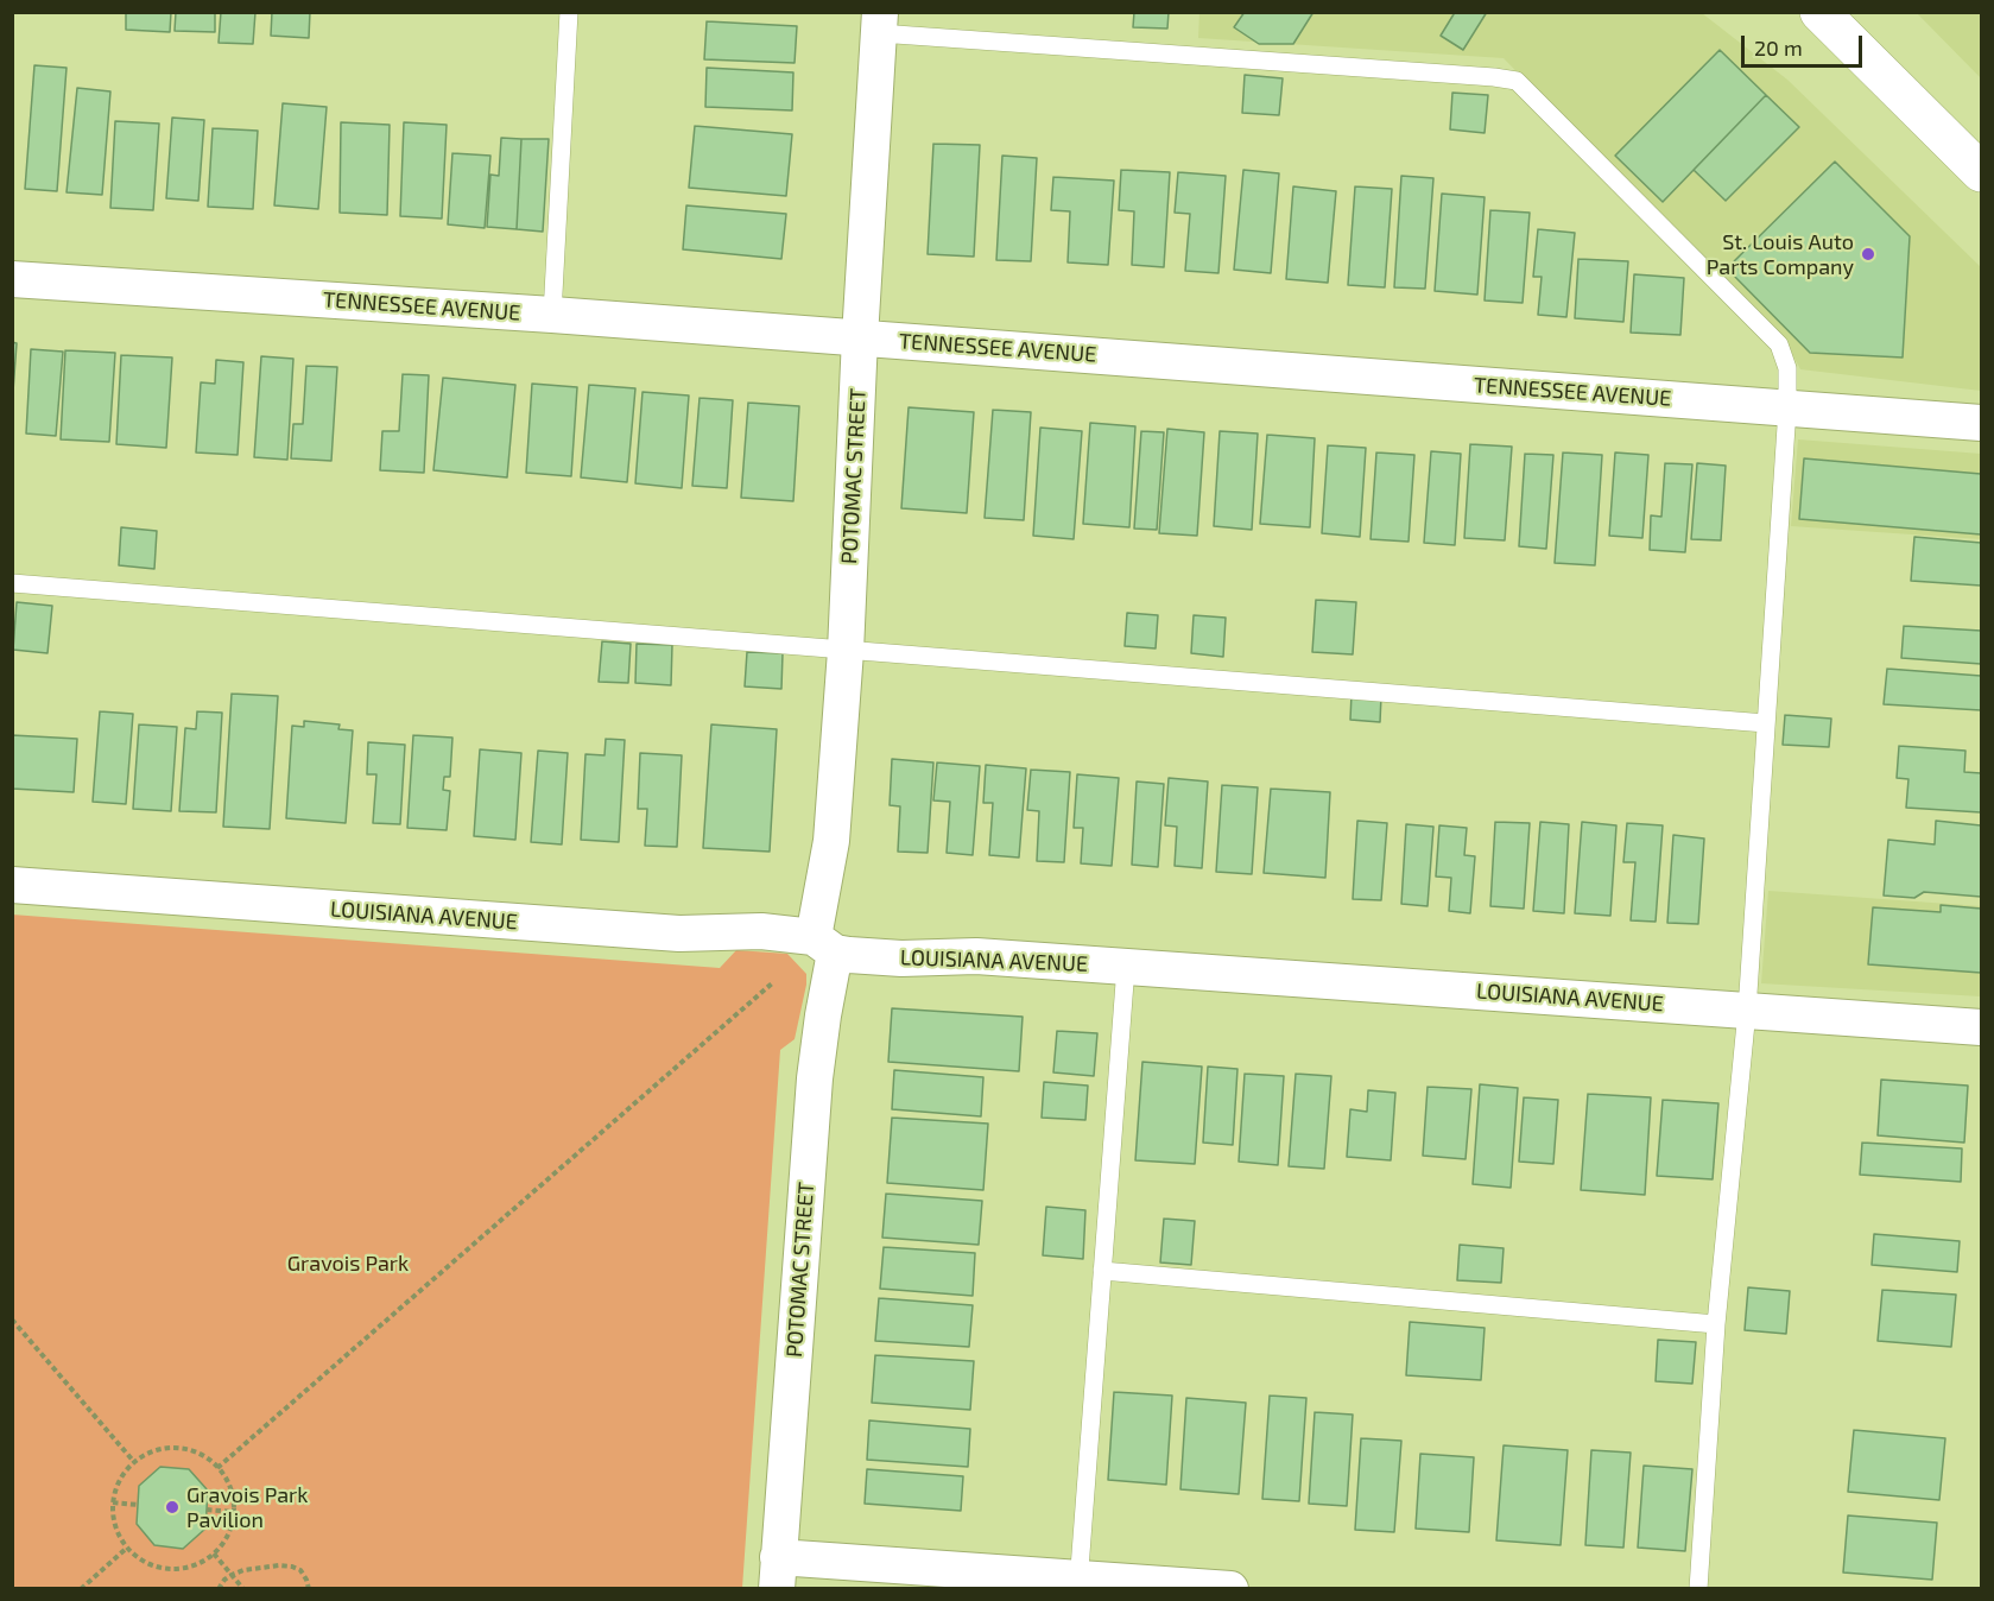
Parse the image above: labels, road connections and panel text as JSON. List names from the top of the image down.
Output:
{
  "streets": {
    "street": ["TENNESSEE AVENUE", "POTOMAC STREET", "LOUISIANA AVENUE"]
  },
  "crossings": [
    ["TENNESSEE AVENUE", "POTOMAC STREET"],
    ["POTOMAC STREET", "LOUISIANA AVENUE"]
  ],
  "parks": ["Gravois Park"],
  "places": ["St. Louis Auto Parts Company", "Gravois Park Pavilion"],
  "scale_bar": "20 m"
}
